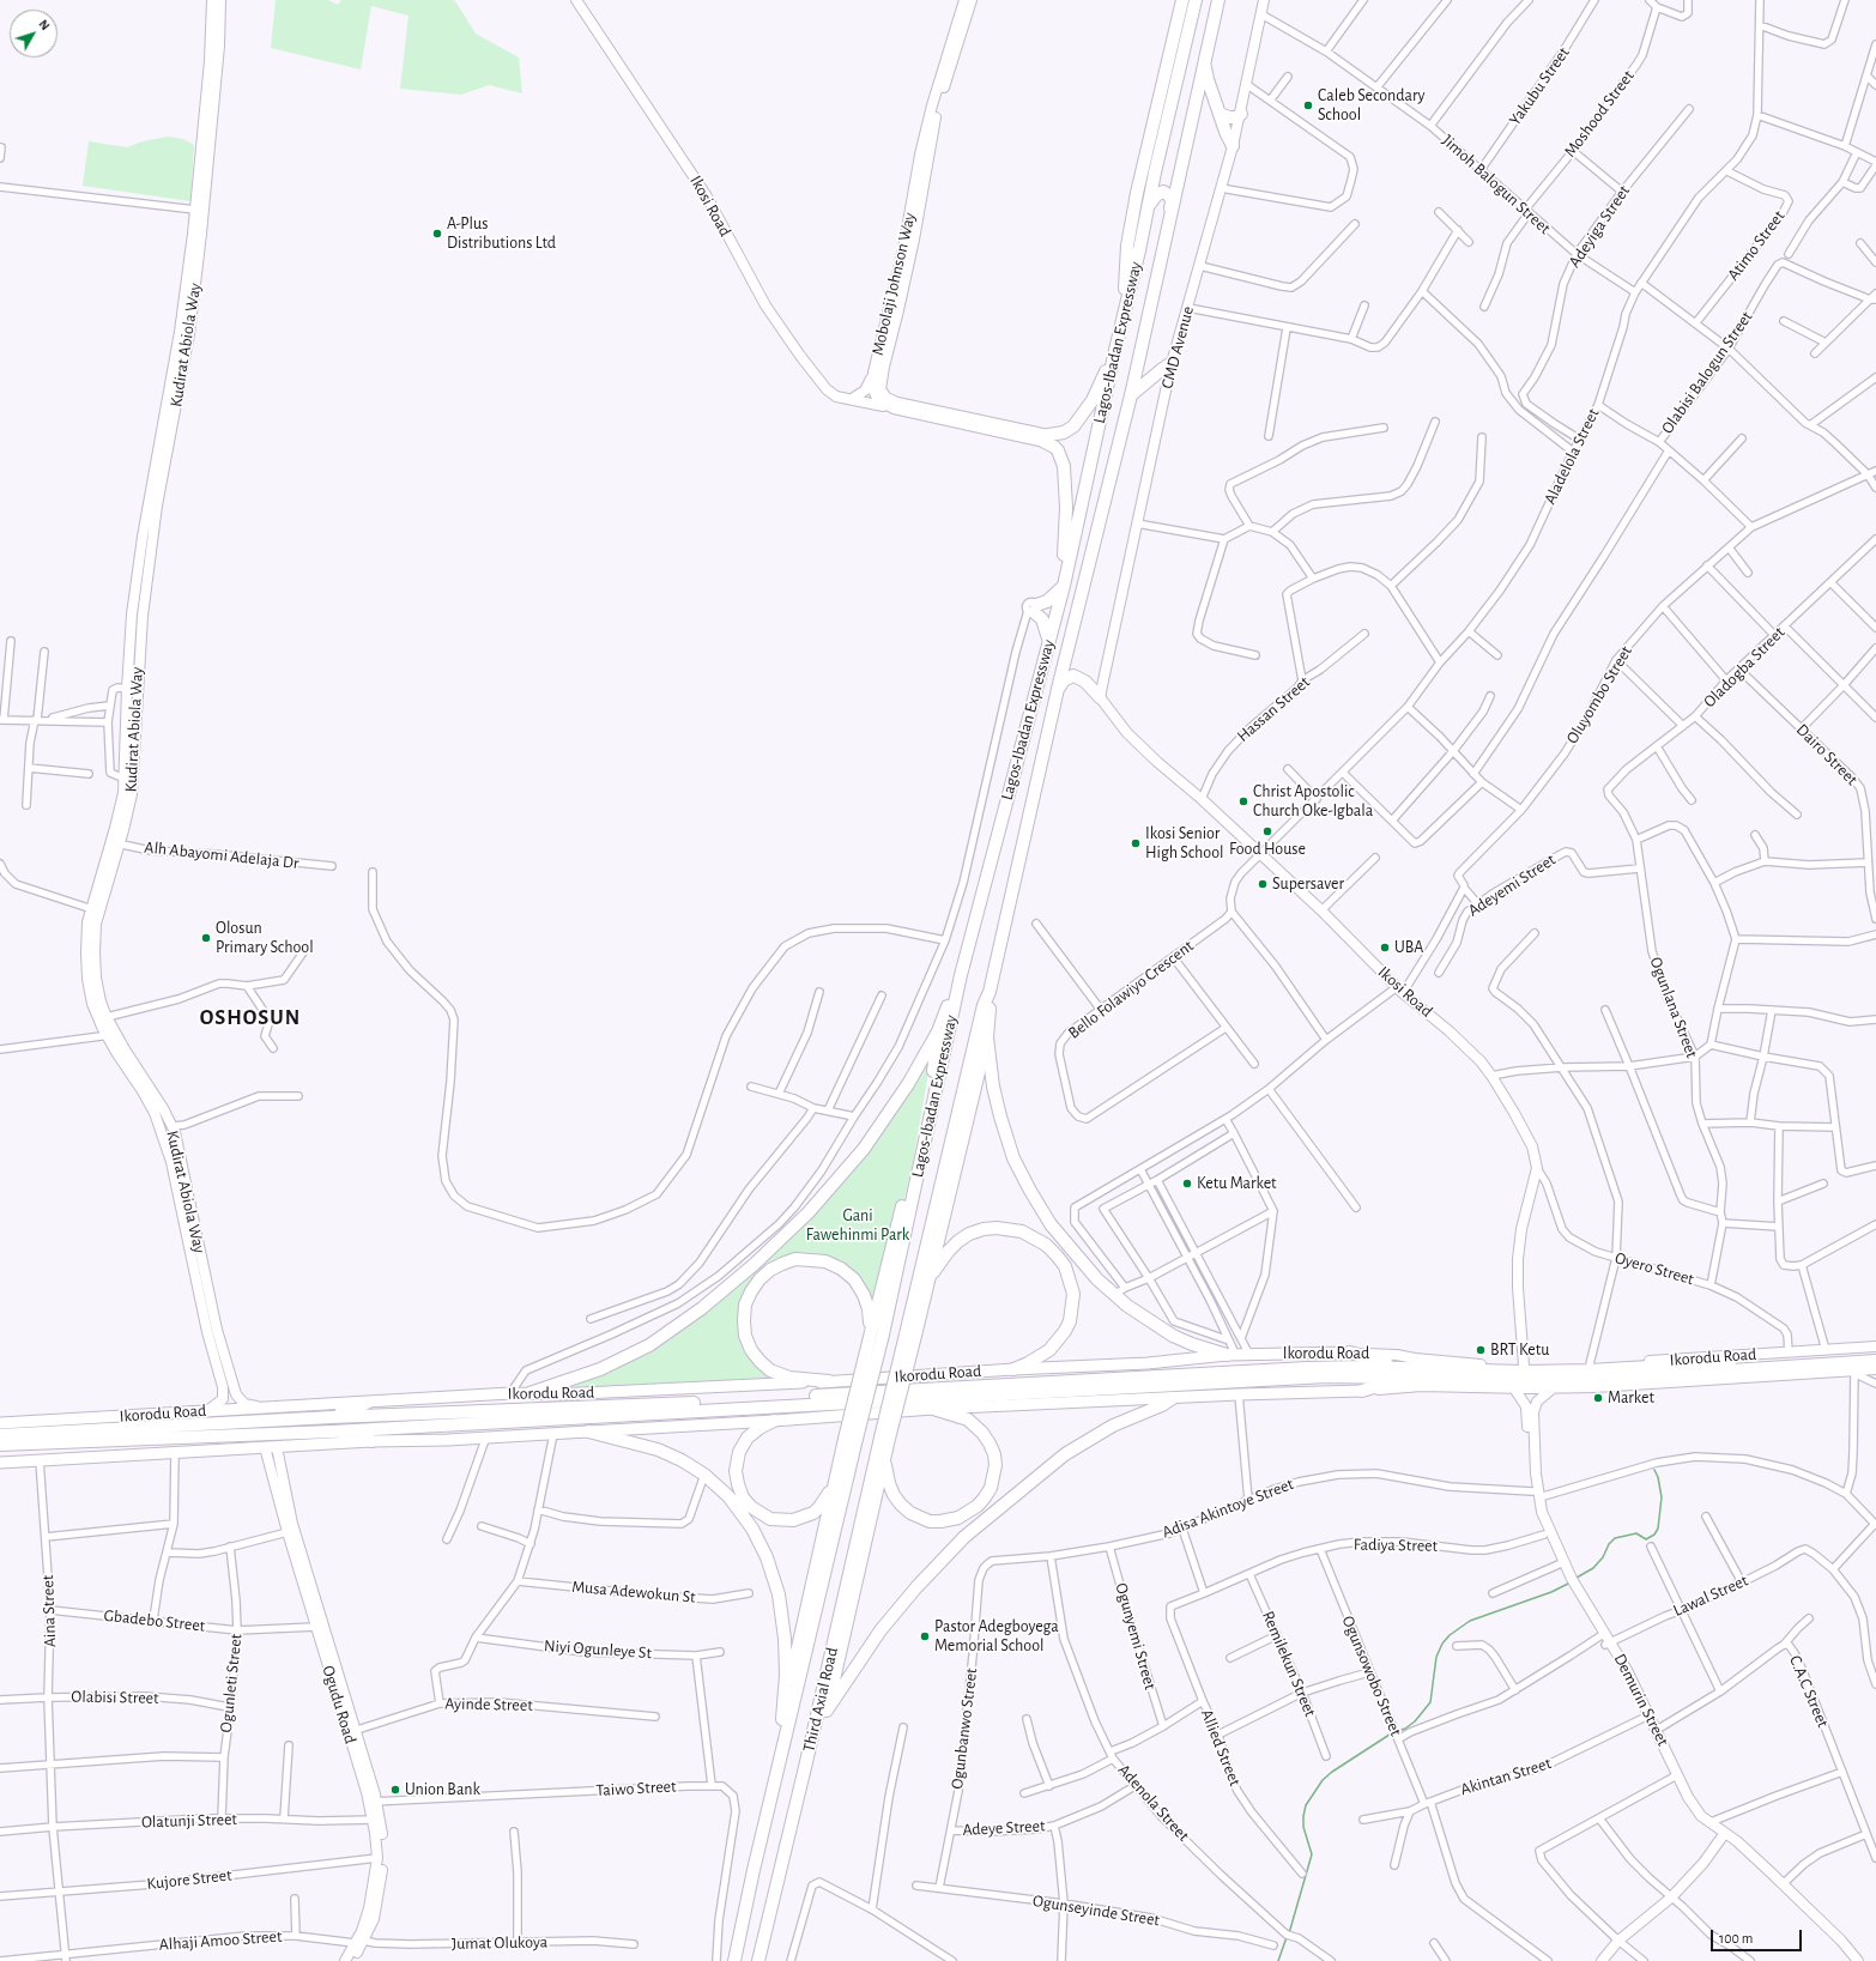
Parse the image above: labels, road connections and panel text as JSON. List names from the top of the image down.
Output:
{
  "streets": {
    "highway": ["Lagos-Ibadan Expressway", "Ikorodu Road", "Third Axial Road"],
    "street": [
      "Yakubu Street",
      "Moshood Street",
      "Jimoh Balogun Street",
      "Ikosi Road",
      "Adeyiga Street",
      "Atimo Street",
      "Mobolaji Johnson Way",
      "Kudirat Abiola Way",
      "CMD Avenue",
      "Olabisi Balogun Street",
      "Aladelola Street",
      "Oladogba Street",
      "Oluyombo Street",
      "Hassan Street",
      "Dairo Street",
      "Alh Abayomi Adelaja Dr",
      "Adeyemi Street",
      "Bello Folawiyo Crescent",
      "Ogunlana Street",
      "Oyero Street",
      "Adisa Akintoye Street",
      "Fadiya Street",
      "Musa Adewokun St",
      "Lawal Street",
      "Aina Street",
      "Gbadebo Street",
      "Ogunyemi Street",
      "Niyi Ogunleye St",
      "Remilekun Street",
      "Ogunsowobo Street",
      "Ogunleti Street",
      "C.A.C Street",
      "Olabisi Street",
      "Demurin Street",
      "Ogudu Road",
      "Ayinde Street",
      "Ogunbanwo Street",
      "Allied Street",
      "Akintan Street",
      "Taiwo Street",
      "Adenola Street",
      "Olatunji Street",
      "Adeye Street",
      "Kujore Street",
      "Ogunseyinde Street",
      "Alhaji Amoo Street",
      "Jumat Olukoya"
    ]
  },
  "crossings": [
    ["Yakubu Street", "Jimoh Balogun Street"],
    ["Moshood Street", "Jimoh Balogun Street"],
    ["Jimoh Balogun Street", "Adeyiga Street"],
    ["Jimoh Balogun Street", "CMD Avenue"],
    ["Jimoh Balogun Street", "Aladelola Street"],
    ["Ikosi Road", "CMD Avenue"],
    ["Ikosi Road", "Aladelola Street"],
    ["Ikosi Road", "Oluyombo Street"],
    ["Ikosi Road", "Hassan Street"],
    ["Ikosi Road", "Oyero Street"],
    ["Adeyiga Street", "Aladelola Street"],
    ["Atimo Street", "Aladelola Street"],
    ["Lagos-Ibadan Expressway", "Third Axial Road"],
    ["Kudirat Abiola Way", "Alh Abayomi Adelaja Dr"],
    ["Kudirat Abiola Way", "Ikorodu Road"],
    ["Oladogba Street", "Dairo Street"],
    ["Oladogba Street", "Ogunlana Street"],
    ["Adeyemi Street", "Ogunlana Street"],
    ["Ogunlana Street", "Oyero Street"],
    ["Oyero Street", "Ikorodu Road"],
    ["Ikorodu Road", "Aina Street"],
    ["Ikorodu Road", "Demurin Street"],
    ["Ikorodu Road", "Ogudu Road"],
    ["Adisa Akintoye Street", "Ogunyemi Street"],
    ["Adisa Akintoye Street", "Demurin Street"],
    ["Adisa Akintoye Street", "Ogunbanwo Street"],
    ["Adisa Akintoye Street", "Adenola Street"],
    ["Fadiya Street", "Remilekun Street"],
    ["Fadiya Street", "Ogunsowobo Street"],
    ["Fadiya Street", "Demurin Street"],
    ["Fadiya Street", "Allied Street"],
    ["Lawal Street", "Demurin Street"],
    ["Aina Street", "Gbadebo Street"],
    ["Aina Street", "Olabisi Street"],
    ["Aina Street", "Olatunji Street"],
    ["Aina Street", "Kujore Street"],
    ["Aina Street", "Alhaji Amoo Street"],
    ["Gbadebo Street", "Ogunleti Street"],
    ["Gbadebo Street", "Ogudu Road"],
    ["Ogunsowobo Street", "Akintan Street"],
    ["Ogunleti Street", "Olabisi Street"],
    ["Ogunleti Street", "Olatunji Street"],
    ["C.A.C Street", "Demurin Street"],
    ["Demurin Street", "Akintan Street"],
    ["Ogudu Road", "Ayinde Street"],
    ["Ogudu Road", "Taiwo Street"],
    ["Ogudu Road", "Olatunji Street"],
    ["Ogudu Road", "Kujore Street"],
    ["Ogudu Road", "Alhaji Amoo Street"],
    ["Ogudu Road", "Jumat Olukoya"],
    ["Ogunbanwo Street", "Adeye Street"],
    ["Ogunbanwo Street", "Ogunseyinde Street"],
    ["Adenola Street", "Adeye Street"],
    ["Alhaji Amoo Street", "Jumat Olukoya"]
  ],
  "districts": ["OSHOSUN"],
  "parks": ["Gani Fawehinmi Park"],
  "places": [
    "Caleb Secondary School",
    "A-Plus Distributions Ltd",
    "Christ Apostolic Church Oke-Igbala",
    "Food House",
    "Ikosi Senior High School",
    "Supersaver",
    "Olosun Primary School",
    "UBA",
    "Ketu Market",
    "BRT Ketu",
    "Market",
    "Pastor Adegboyega Memorial School",
    "Union Bank"
  ],
  "scale_bar": "100 m",
  "north": "top right"
}
